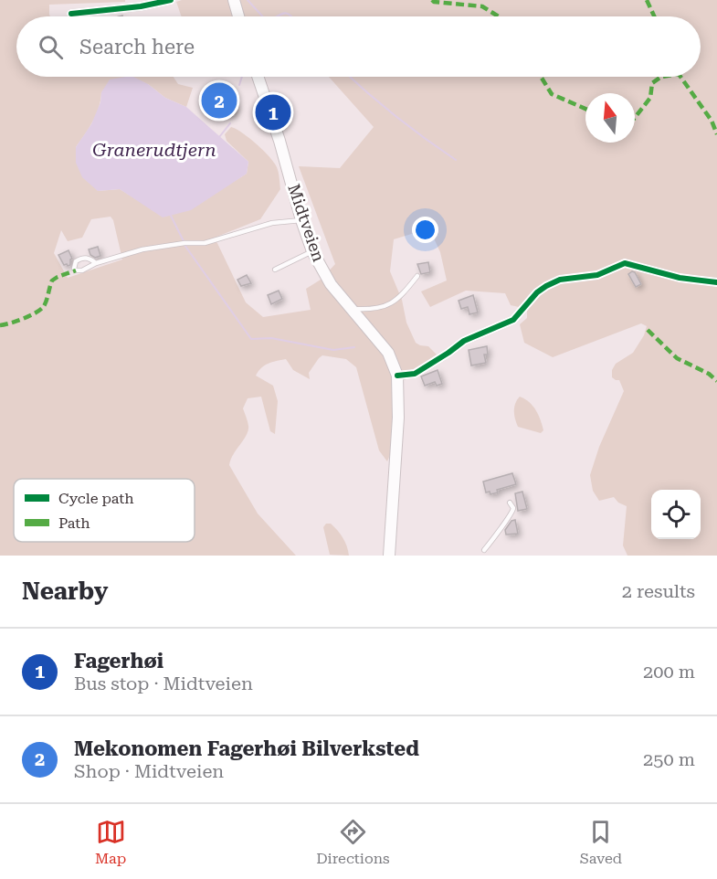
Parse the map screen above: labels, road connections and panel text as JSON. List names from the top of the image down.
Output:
{
  "streets": {
    "main road": ["Midtveien"]
  },
  "water": ["Granerudtjern"],
  "legend": ["Cycle path", "Path"],
  "north": "top",
  "page": {
    "search": "Search here",
    "pins": ["2", "1"],
    "heading": ["Nearby", "2 results"],
    "list": [
      {
        "mark": "1",
        "name": "Fagerhøi",
        "note": "Bus stop · Midtveien",
        "value": "200 m"
      },
      {
        "mark": "2",
        "name": "Mekonomen Fagerhøi Bilverksted",
        "note": "Shop · Midtveien",
        "value": "250 m"
      }
    ],
    "nav": ["Map", "Directions", "Saved"]
  }
}
